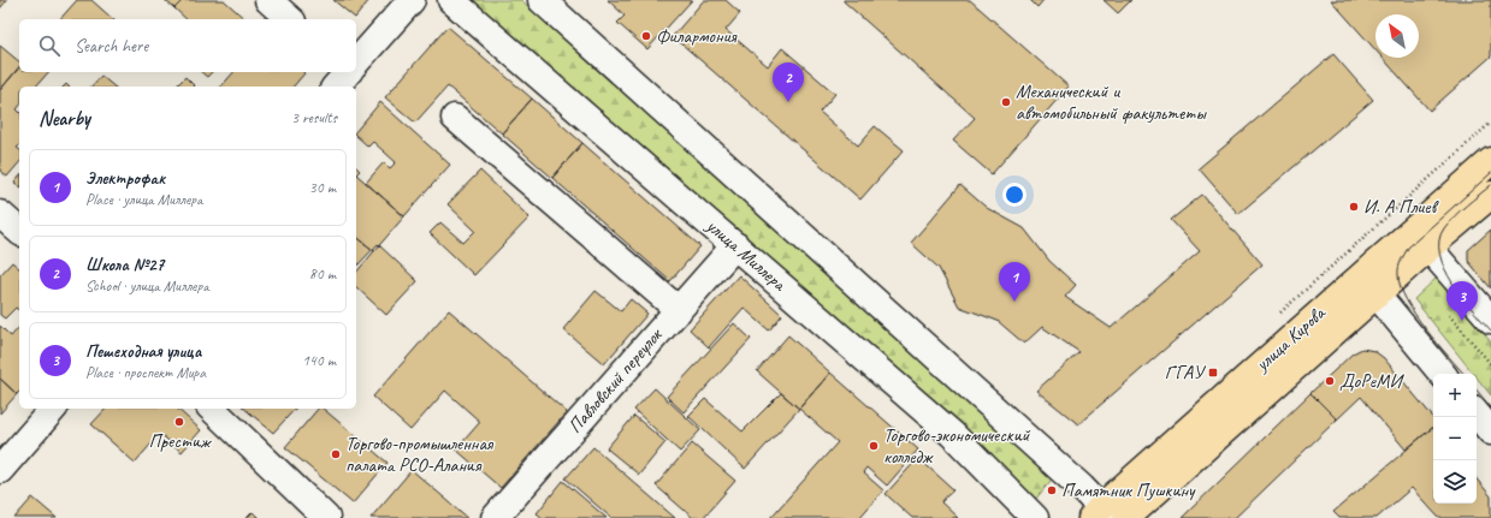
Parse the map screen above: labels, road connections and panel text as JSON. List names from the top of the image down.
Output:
{
  "streets": {
    "main road": ["улица Кирова"],
    "street": ["улица Миллера", "Павловский переулок"]
  },
  "crossings": [
    ["улица Миллера", "Павловский переулок"]
  ],
  "places": {
    "other": [
      "Филармония",
      "Механический и автомобильный факультеты",
      "И. А Плиев",
      "ДоРеМИ",
      "Престиж",
      "Торгово-экономический колледж",
      "Торгово-промышленная палата РСО-Алания",
      "Памятник Пушкину"
    ],
    "transit": ["ГГАУ"]
  },
  "north": "top left",
  "page": {
    "search": "Search here",
    "pins": ["2", "1", "3"],
    "heading": ["Nearby", "3 results"],
    "list": [
      {
        "mark": "1",
        "name": "Электрофак",
        "note": "Place · улица Миллера",
        "value": "30 m"
      },
      {
        "mark": "2",
        "name": "Школа №27",
        "note": "School · улица Миллера",
        "value": "80 m"
      },
      {
        "mark": "3",
        "name": "Пешеходная улица",
        "note": "Place · проспект Мира",
        "value": "140 m"
      }
    ],
    "map_buttons": ["+", "−"]
  }
}
